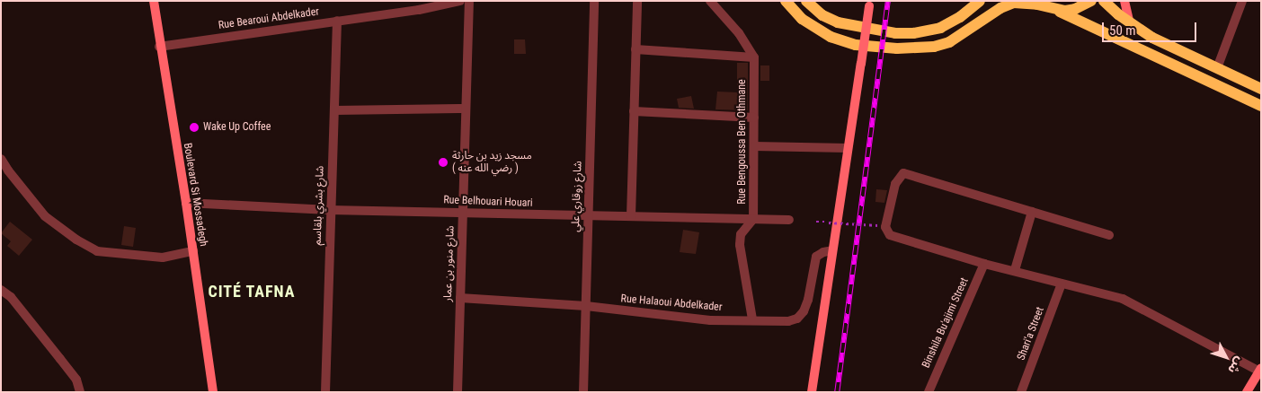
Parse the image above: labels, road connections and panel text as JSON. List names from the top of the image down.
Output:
{
  "streets": {
    "main road": ["Boulevard Si Mossadegh"],
    "street": [
      "Rue Bearoui Abdelkader",
      "Rue Bengoussa Ben Othmane",
      "شارع زوقاري علي",
      "Rue Belhouari Houari",
      "شارع بشري بلقاسم",
      "شارع منور بن عمار",
      "Rue Halaoui Abdelkader",
      "Binshila Bu'ajimi Street",
      "Shari'a Street"
    ]
  },
  "crossings": [
    ["Rue Bearoui Abdelkader", "Boulevard Si Mossadegh"],
    ["Rue Bearoui Abdelkader", "شارع بشري بلقاسم"],
    ["Rue Bengoussa Ben Othmane", "Rue Belhouari Houari"],
    ["Rue Bengoussa Ben Othmane", "Rue Halaoui Abdelkader"],
    ["Boulevard Si Mossadegh", "Rue Belhouari Houari"],
    ["شارع زوقاري علي", "Rue Belhouari Houari"],
    ["شارع زوقاري علي", "Rue Halaoui Abdelkader"],
    ["Rue Belhouari Houari", "شارع بشري بلقاسم"],
    ["Rue Belhouari Houari", "شارع منور بن عمار"],
    ["شارع منور بن عمار", "Rue Halaoui Abdelkader"]
  ],
  "districts": ["CITÉ TAFNA"],
  "places": ["Wake Up Coffee", "مسجد زيد بن حارثة ( رضي الله عنه )"],
  "scale_bar": "50 m",
  "north": "bottom right"
}
